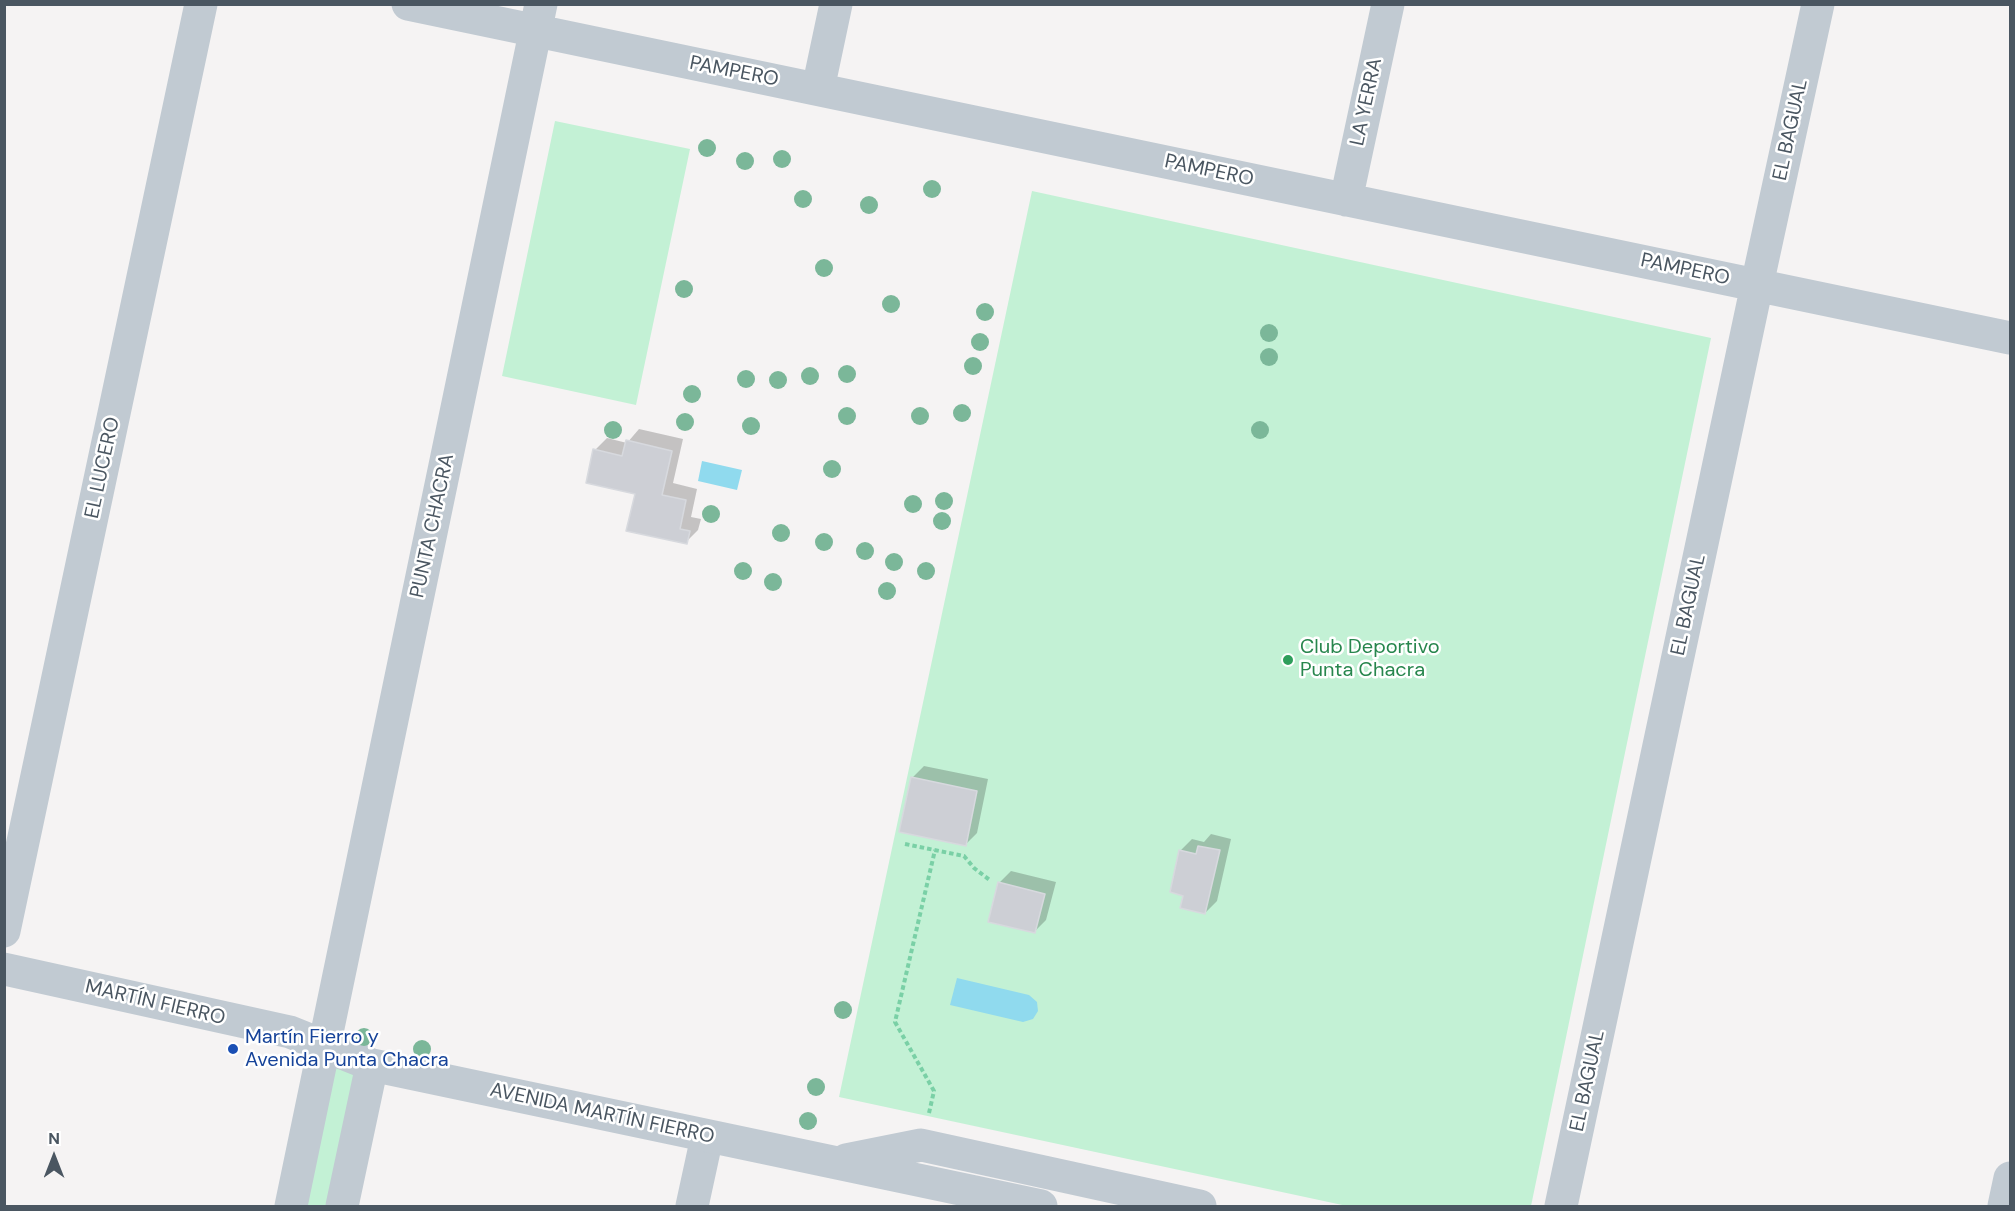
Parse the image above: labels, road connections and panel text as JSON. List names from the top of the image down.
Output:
{
  "streets": {
    "street": [
      "PAMPERO",
      "LA YERRA",
      "EL BAGUAL",
      "EL LUCERO",
      "PUNTA CHACRA",
      "MARTÍN FIERRO",
      "AVENIDA MARTÍN FIERRO"
    ]
  },
  "crossings": [
    ["PAMPERO", "LA YERRA"],
    ["PAMPERO", "EL BAGUAL"],
    ["PAMPERO", "PUNTA CHACRA"],
    ["PUNTA CHACRA", "MARTÍN FIERRO"],
    ["MARTÍN FIERRO", "AVENIDA MARTÍN FIERRO"]
  ],
  "places": ["Club Deportivo Punta Chacra", "Martín Fierro y Avenida Punta Chacra"],
  "north": "top"
}
